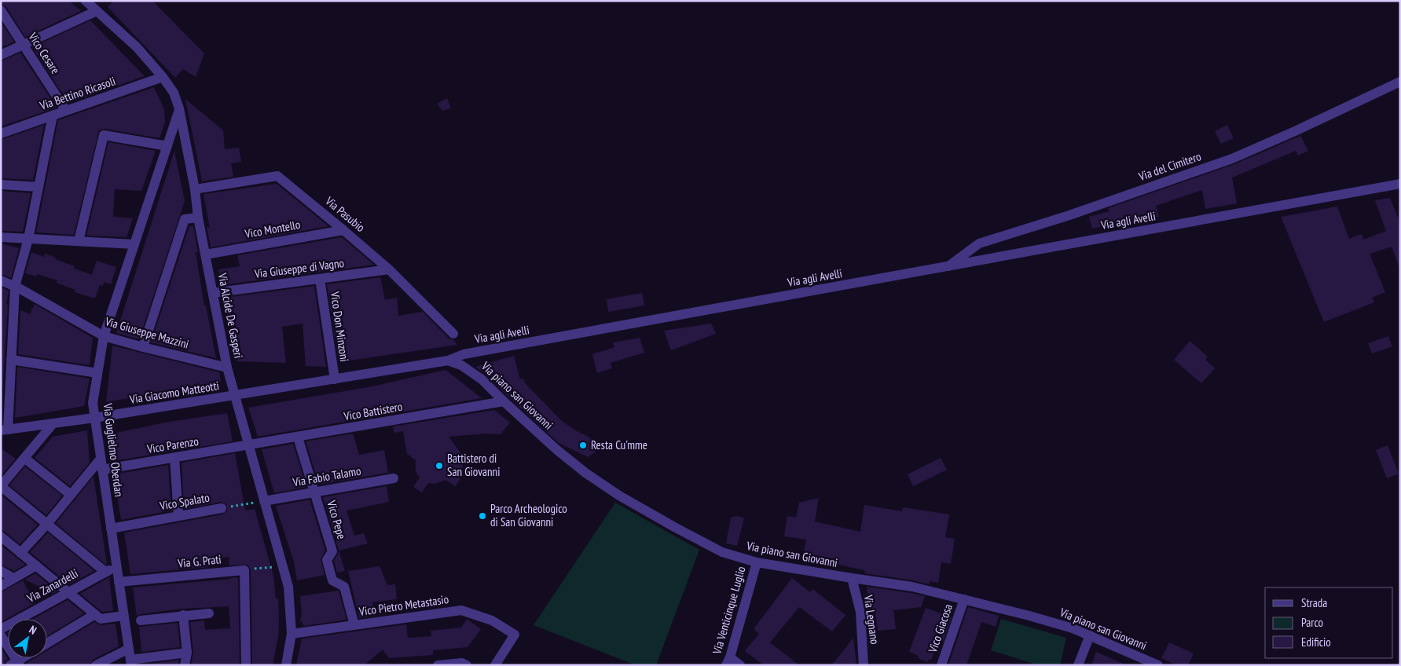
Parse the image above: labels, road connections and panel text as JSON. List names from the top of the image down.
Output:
{
  "streets": {
    "street": [
      "Vico Cesare",
      "Via Bettino Ricasoli",
      "Via del Cimitero",
      "Via Pasubio",
      "Via agli Avelli",
      "Vico Montello",
      "Via Giuseppe di Vagno",
      "Via Alcide De Gasperi",
      "Vico Don Minzoni",
      "Via Giuseppe Mazzini",
      "Via Giacomo Matteotti",
      "Via piano san Giovanni",
      "Vico Battistero",
      "Vico Parenzo",
      "Via Guglielmo Oberdan",
      "Via Fabio Talamo",
      "Vico Spalato",
      "Vico Pepe",
      "Via G. Prati",
      "Via Zanardelli",
      "Vico Pietro Metastasio",
      "Via Venticinque Luglio",
      "Via Legnano",
      "Vico Giacosa"
    ]
  },
  "crossings": [
    ["Vico Cesare", "Via Bettino Ricasoli"],
    ["Via Bettino Ricasoli", "Via Alcide De Gasperi"],
    ["Via del Cimitero", "Via agli Avelli"],
    ["Via Pasubio", "Vico Montello"],
    ["Via Pasubio", "Via Giuseppe di Vagno"],
    ["Via Pasubio", "Via Alcide De Gasperi"],
    ["Via agli Avelli", "Via Alcide De Gasperi"],
    ["Via agli Avelli", "Vico Don Minzoni"],
    ["Via agli Avelli", "Via Giacomo Matteotti"],
    ["Via agli Avelli", "Via piano san Giovanni"],
    ["Vico Montello", "Via Alcide De Gasperi"],
    ["Via Giuseppe di Vagno", "Via Alcide De Gasperi"],
    ["Via Giuseppe di Vagno", "Vico Don Minzoni"],
    ["Via Alcide De Gasperi", "Via Giuseppe Mazzini"],
    ["Via Alcide De Gasperi", "Via Giacomo Matteotti"],
    ["Via Alcide De Gasperi", "Vico Battistero"],
    ["Via Alcide De Gasperi", "Vico Parenzo"],
    ["Via Alcide De Gasperi", "Via Guglielmo Oberdan"],
    ["Via Alcide De Gasperi", "Via Fabio Talamo"],
    ["Via Alcide De Gasperi", "Vico Spalato"],
    ["Via Alcide De Gasperi", "Vico Pietro Metastasio"],
    ["Via Giuseppe Mazzini", "Via Guglielmo Oberdan"],
    ["Via Giacomo Matteotti", "Via Guglielmo Oberdan"],
    ["Via piano san Giovanni", "Vico Battistero"],
    ["Via piano san Giovanni", "Via Venticinque Luglio"],
    ["Via piano san Giovanni", "Via Legnano"],
    ["Via piano san Giovanni", "Vico Giacosa"],
    ["Vico Battistero", "Vico Parenzo"],
    ["Vico Battistero", "Vico Pepe"],
    ["Vico Parenzo", "Via Guglielmo Oberdan"],
    ["Via Guglielmo Oberdan", "Vico Spalato"],
    ["Via Guglielmo Oberdan", "Via G. Prati"],
    ["Via Guglielmo Oberdan", "Via Zanardelli"],
    ["Via Fabio Talamo", "Vico Spalato"],
    ["Via Fabio Talamo", "Vico Pepe"],
    ["Vico Pepe", "Vico Pietro Metastasio"]
  ],
  "places": ["Resta Cu'mme", "Battistero di San Giovanni", "Parco Archeologico di San Giovanni"],
  "legend": ["Strada", "Parco", "Edificio"],
  "north": "top right"
}
